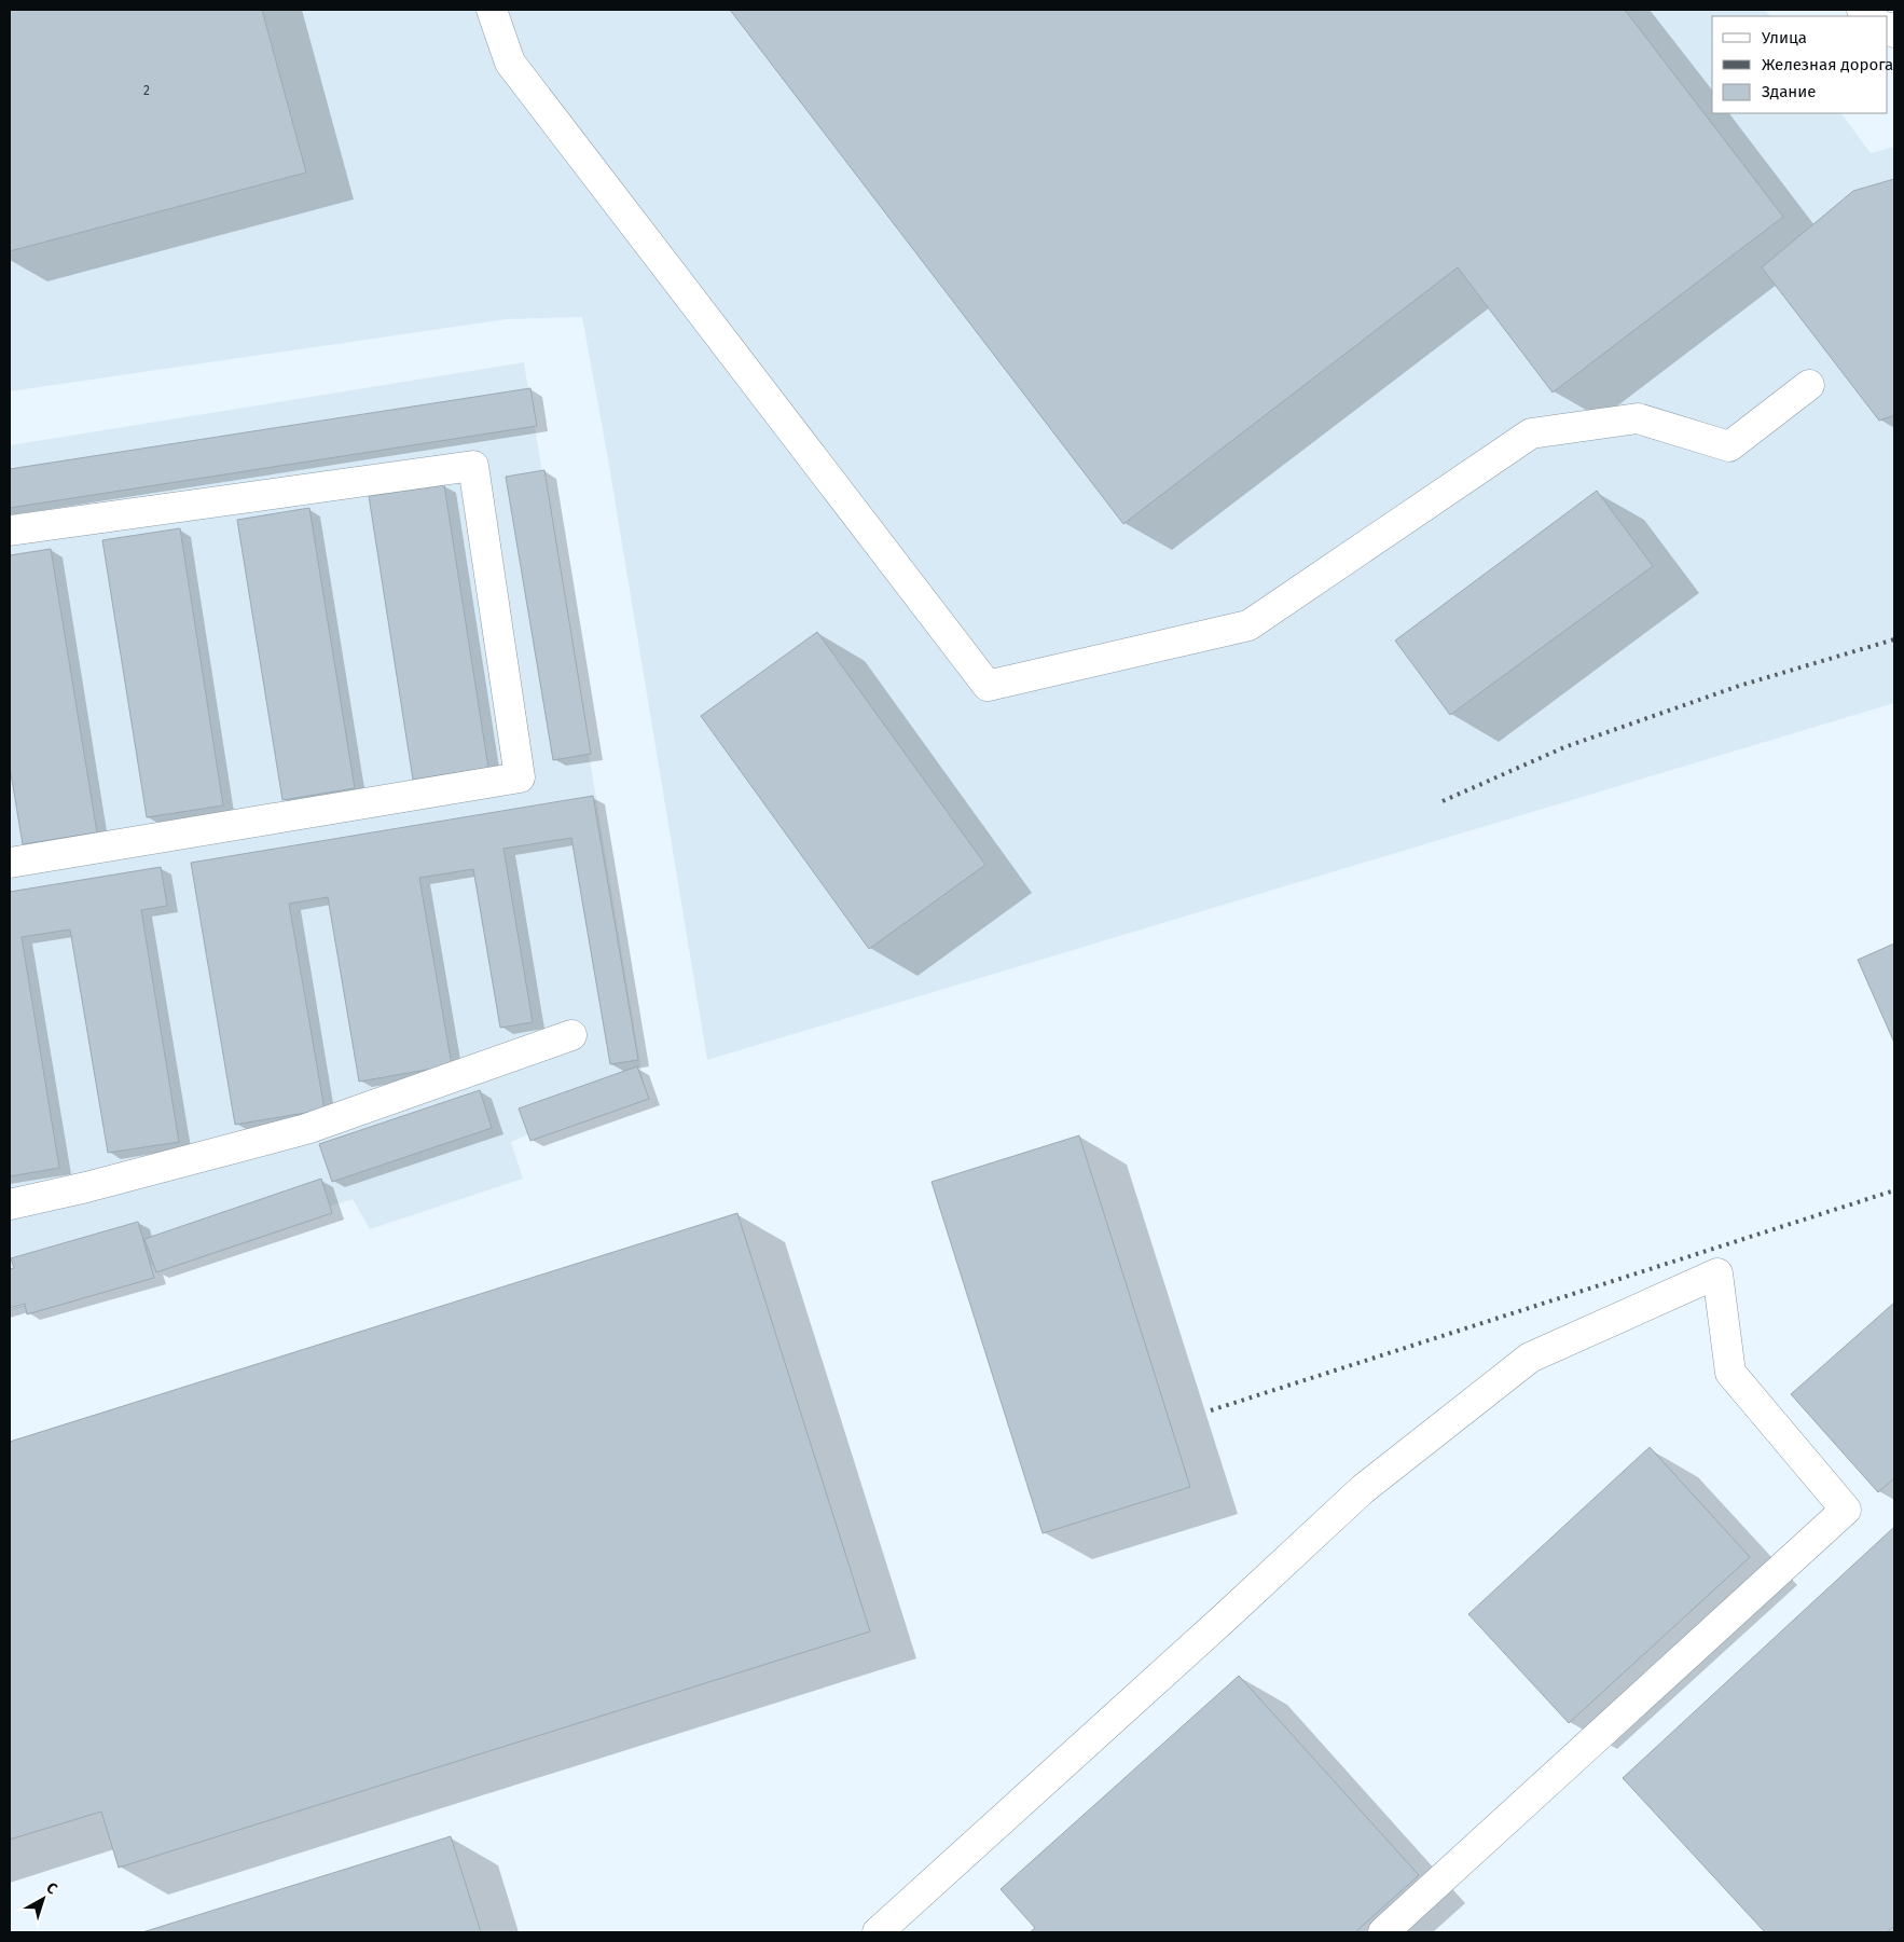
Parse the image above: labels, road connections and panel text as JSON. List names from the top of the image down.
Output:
{
  "house_numbers": ["2"],
  "legend": ["Улица", "Железная дорога", "Здание"],
  "north": "top right"
}
